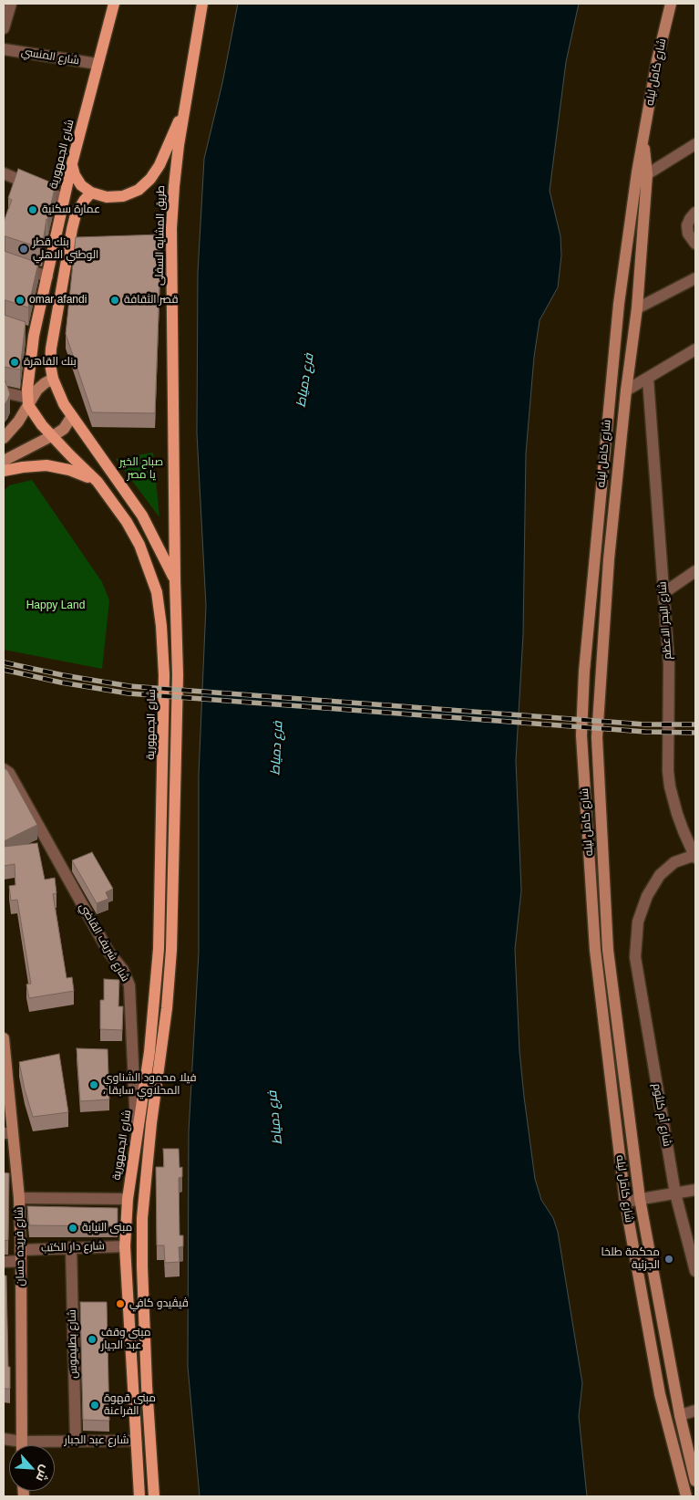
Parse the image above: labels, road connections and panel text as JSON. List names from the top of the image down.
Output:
{
  "streets": {
    "main road": ["شارع الجمهورية", "طريق المشايه السفلى"],
    "street": [
      "شارع المنسي",
      "شارع كامل ليله",
      "شارع البحر الاعظم",
      "شارع شريف القاضي",
      "شارع أم كلثوم",
      "شارع فريده حسان",
      "شارع دار الكتب",
      "شارع بطليموس",
      "شارع عبد الجبار"
    ]
  },
  "crossings": [
    ["شارع المنسي", "شارع الجمهورية"],
    ["شارع الجمهورية", "شارع شريف القاضي"],
    ["شارع الجمهورية", "شارع دار الكتب"],
    ["شارع الجمهورية", "شارع عبد الجبار"],
    ["شارع البحر الاعظم", "شارع أم كلثوم"],
    ["شارع فريده حسان", "شارع دار الكتب"],
    ["شارع فريده حسان", "شارع عبد الجبار"],
    ["شارع دار الكتب", "شارع بطليموس"],
    ["شارع بطليموس", "شارع عبد الجبار"]
  ],
  "water": ["فرع دمياط"],
  "parks": ["صباح الخير يا مصر", "Happy Land"],
  "places": [
    "عمارة سكنية",
    "بنك قطر الوطني الاهلي",
    "omar afandi",
    "قصر الثقافة",
    "بنك القاهرة",
    "فيلا محمود الشناوي ، المحلاوي سابقا",
    "مبنى النيابة",
    "محكمة طلخا الجزئية",
    "ڤيڤيدو كافي",
    "مبنى وقف عبد الجيار",
    "مبنى قهوة الفراعنة"
  ],
  "north": "bottom right"
}
